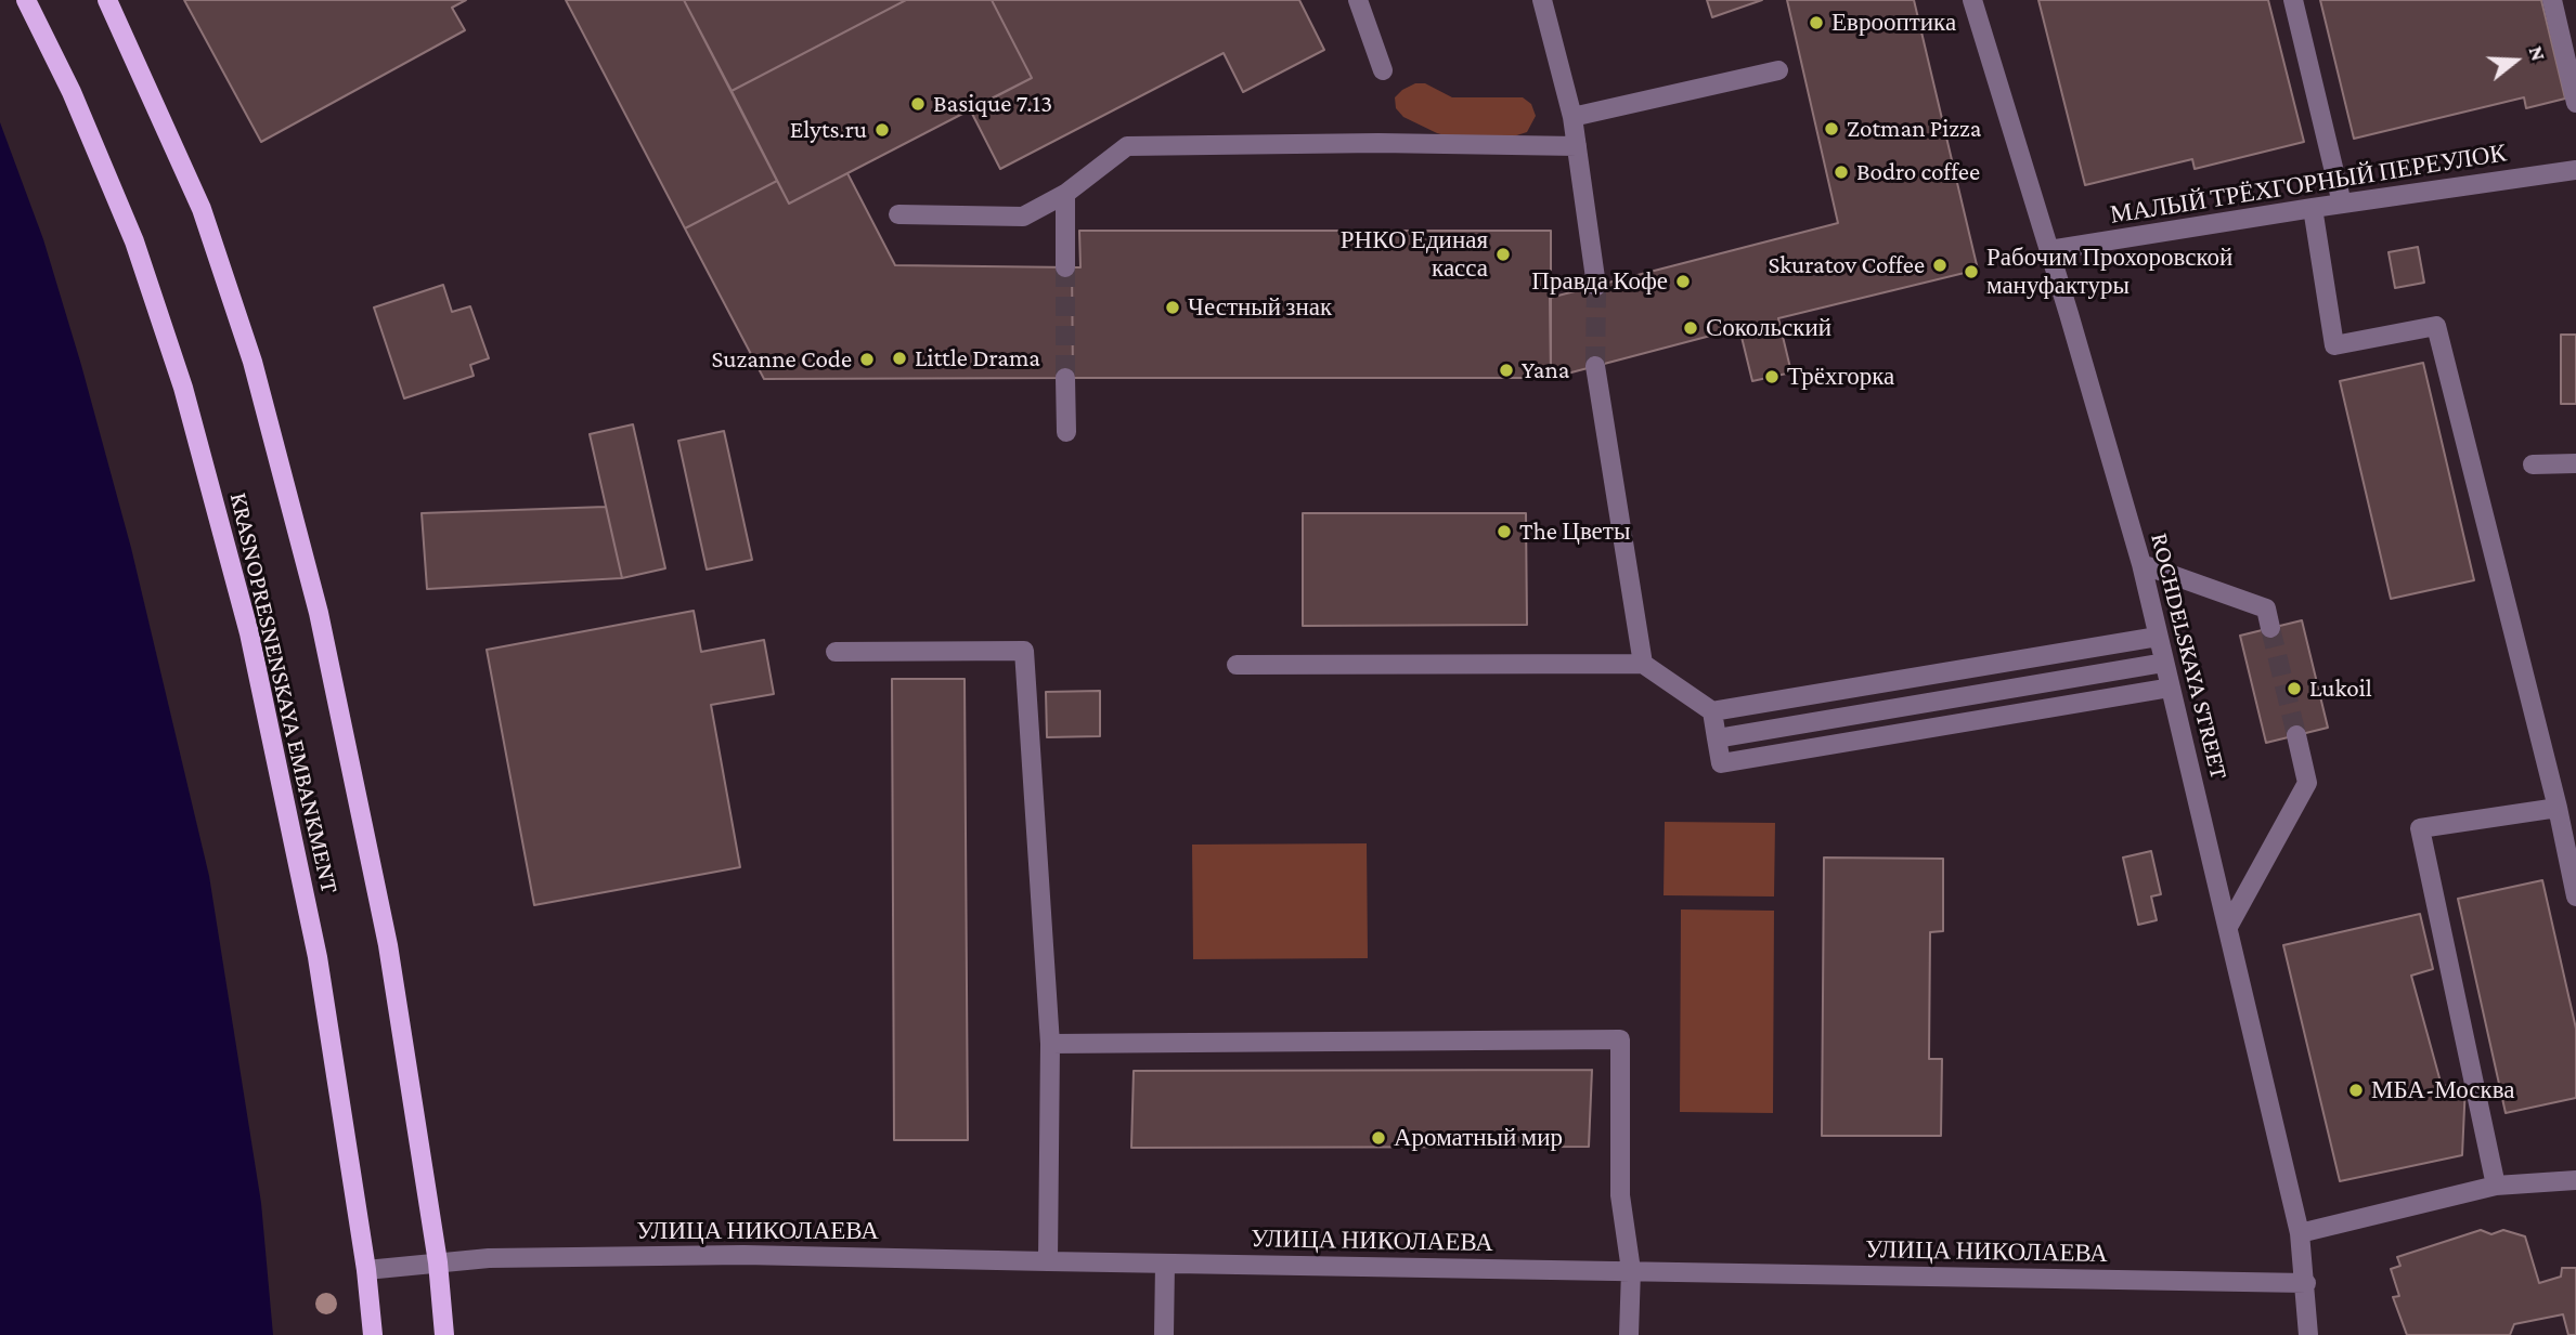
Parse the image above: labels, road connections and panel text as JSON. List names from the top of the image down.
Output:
{
  "streets": {
    "main road": ["KRASNOPRESNENSKAYA EMBANKMENT"],
    "street": ["МАЛЫЙ ТРЁХГОРНЫЙ ПЕРЕУЛОК", "ROCHDELSKAYA STREET", "УЛИЦА НИКОЛАЕВА"]
  },
  "crossings": [
    ["МАЛЫЙ ТРЁХГОРНЫЙ ПЕРЕУЛОК", "ROCHDELSKAYA STREET"],
    ["ROCHDELSKAYA STREET", "УЛИЦА НИКОЛАЕВА"],
    ["KRASNOPRESNENSKAYA EMBANKMENT", "УЛИЦА НИКОЛАЕВА"]
  ],
  "places": [
    "Еврооптика",
    "Basique 7.13",
    "Zotman Pizza",
    "Elyts.ru",
    "Bodro coffee",
    "РНКО Единая касса",
    "Skuratov Coffee",
    "Рабочим Прохоровской мануфактуры",
    "Правда Кофе",
    "Честный знак",
    "Сокольский",
    "Little Drama",
    "Suzanne Code",
    "Yana",
    "Трёхгорка",
    "The Цветы",
    "Lukoil",
    "МБА-Москва",
    "Ароматный мир"
  ],
  "north": "right"
}
